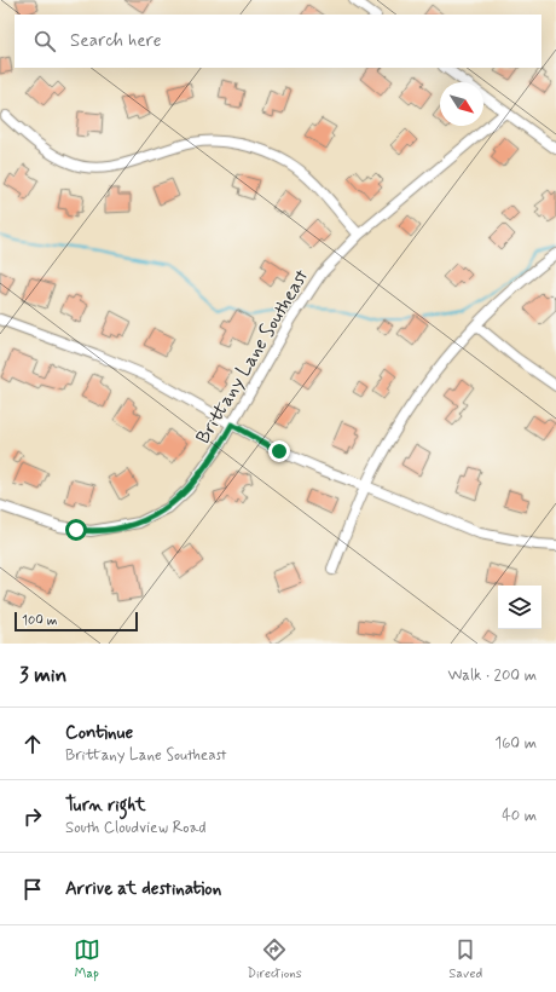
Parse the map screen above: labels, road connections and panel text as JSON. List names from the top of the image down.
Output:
{
  "streets": {
    "street": ["Brittany Lane Southeast"]
  },
  "scale_bar": "100 m",
  "north": "bottom right",
  "page": {
    "search": "Search here",
    "scale": "100 m",
    "heading": ["3 min", "Walk · 200 m"],
    "list": [
      ["Continue", "Brittany Lane Southeast", "160 m"],
      ["Turn right", "South Cloudview Road", "40 m"],
      "Arrive at destination"
    ],
    "nav": ["Map", "Directions", "Saved"]
  }
}
